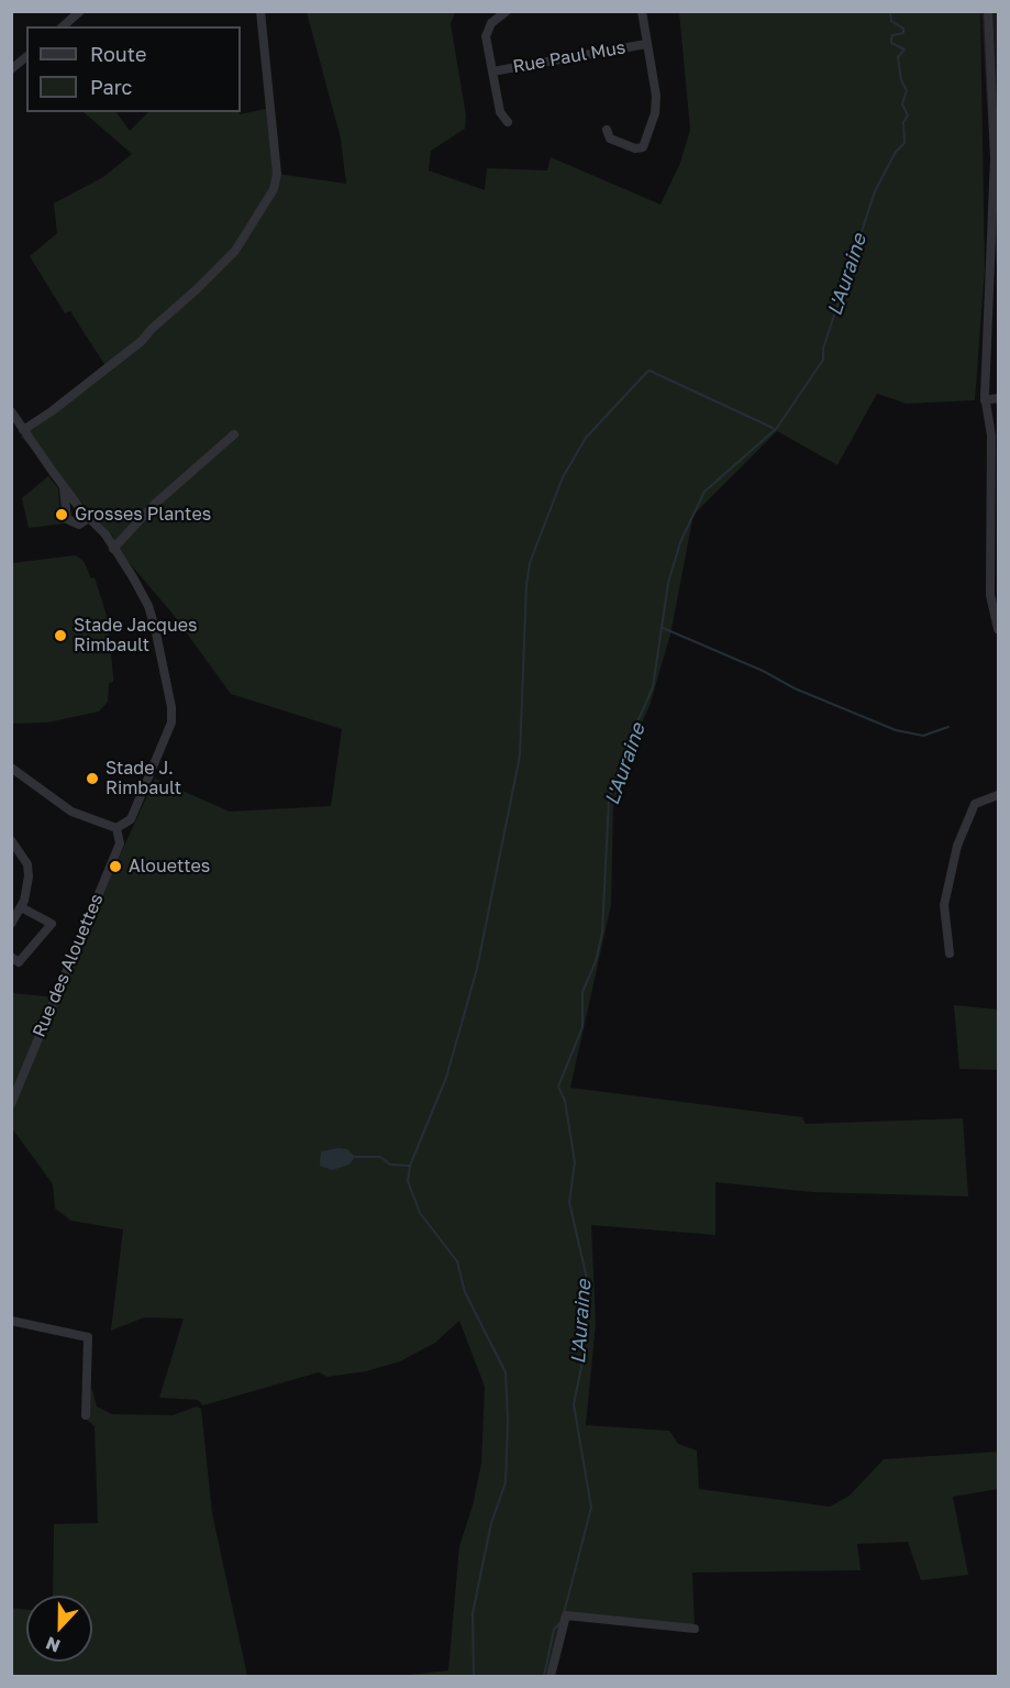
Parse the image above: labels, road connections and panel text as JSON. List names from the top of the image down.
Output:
{
  "streets": {
    "street": ["Rue Paul Mus", "Rue des Alouettes"]
  },
  "water": ["L'Auraine"],
  "places": [
    "Grosses Plantes",
    "Stade Jacques Rimbault",
    "Stade J. Rimbault",
    "Alouettes"
  ],
  "legend": ["Route", "Parc"],
  "north": "bottom"
}
